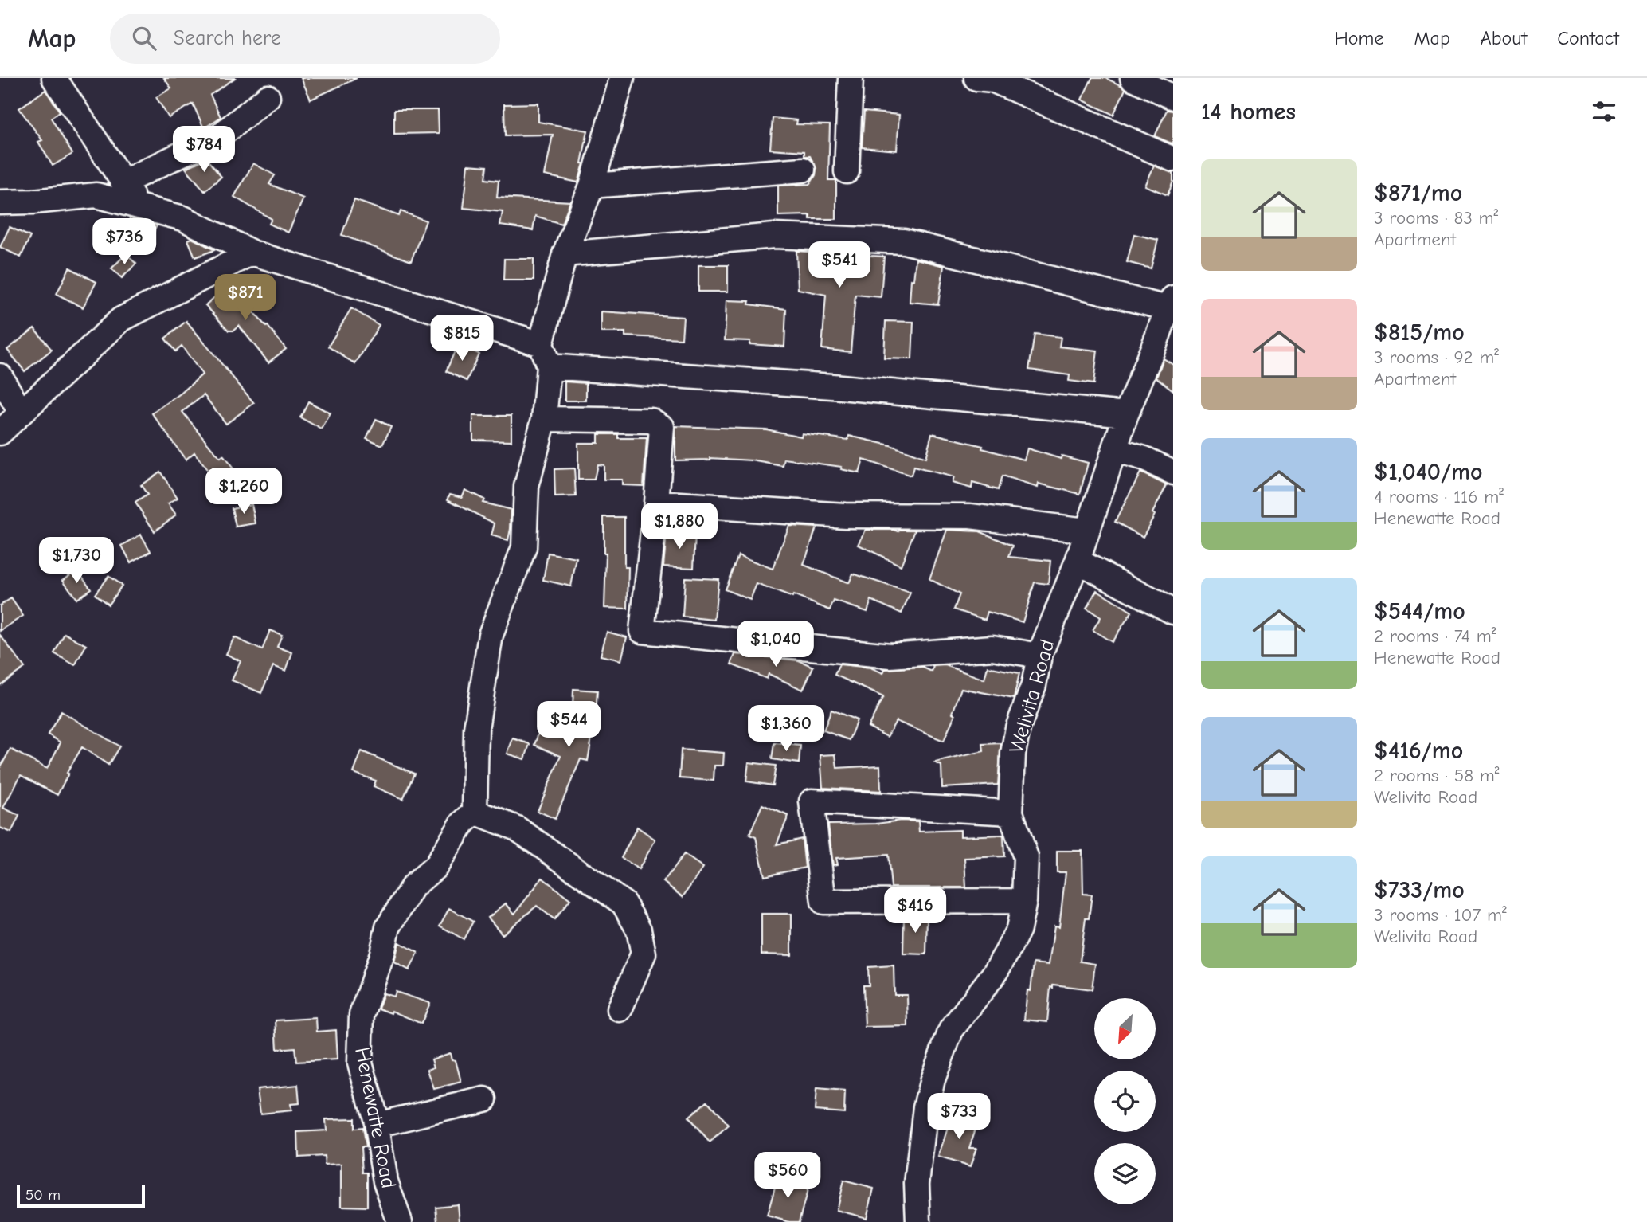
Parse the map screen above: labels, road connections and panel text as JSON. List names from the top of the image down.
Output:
{
  "streets": {
    "street": ["Welivita Road", "Henewatte Road"]
  },
  "scale_bar": "50 m",
  "north": "bottom left",
  "page": {
    "header": "Map",
    "search": "Search here",
    "nav": [
      "Home",
      "Map",
      "About",
      "Contact"
    ],
    "heading": "14 homes",
    "price": [
      "$784",
      "$736",
      "$541",
      "$871",
      "$815",
      "$1,260",
      "$1,880",
      "$1,730",
      "$1,040",
      "$544",
      "$1,360",
      "$416",
      "$733",
      "$560"
    ],
    "list": [
      {
        "name": "$871/mo",
        "note": "3 rooms · 83 m² · Apartment"
      },
      {
        "name": "$815/mo",
        "note": "3 rooms · 92 m² · Apartment"
      },
      {
        "name": "$1,040/mo",
        "note": "4 rooms · 116 m² · Henewatte Road"
      },
      {
        "name": "$544/mo",
        "note": "2 rooms · 74 m² · Henewatte Road"
      },
      {
        "name": "$416/mo",
        "note": "2 rooms · 58 m² · Welivita Road"
      },
      {
        "name": "$733/mo",
        "note": "3 rooms · 107 m² · Welivita Road"
      }
    ],
    "scale": "50 m"
  }
}
